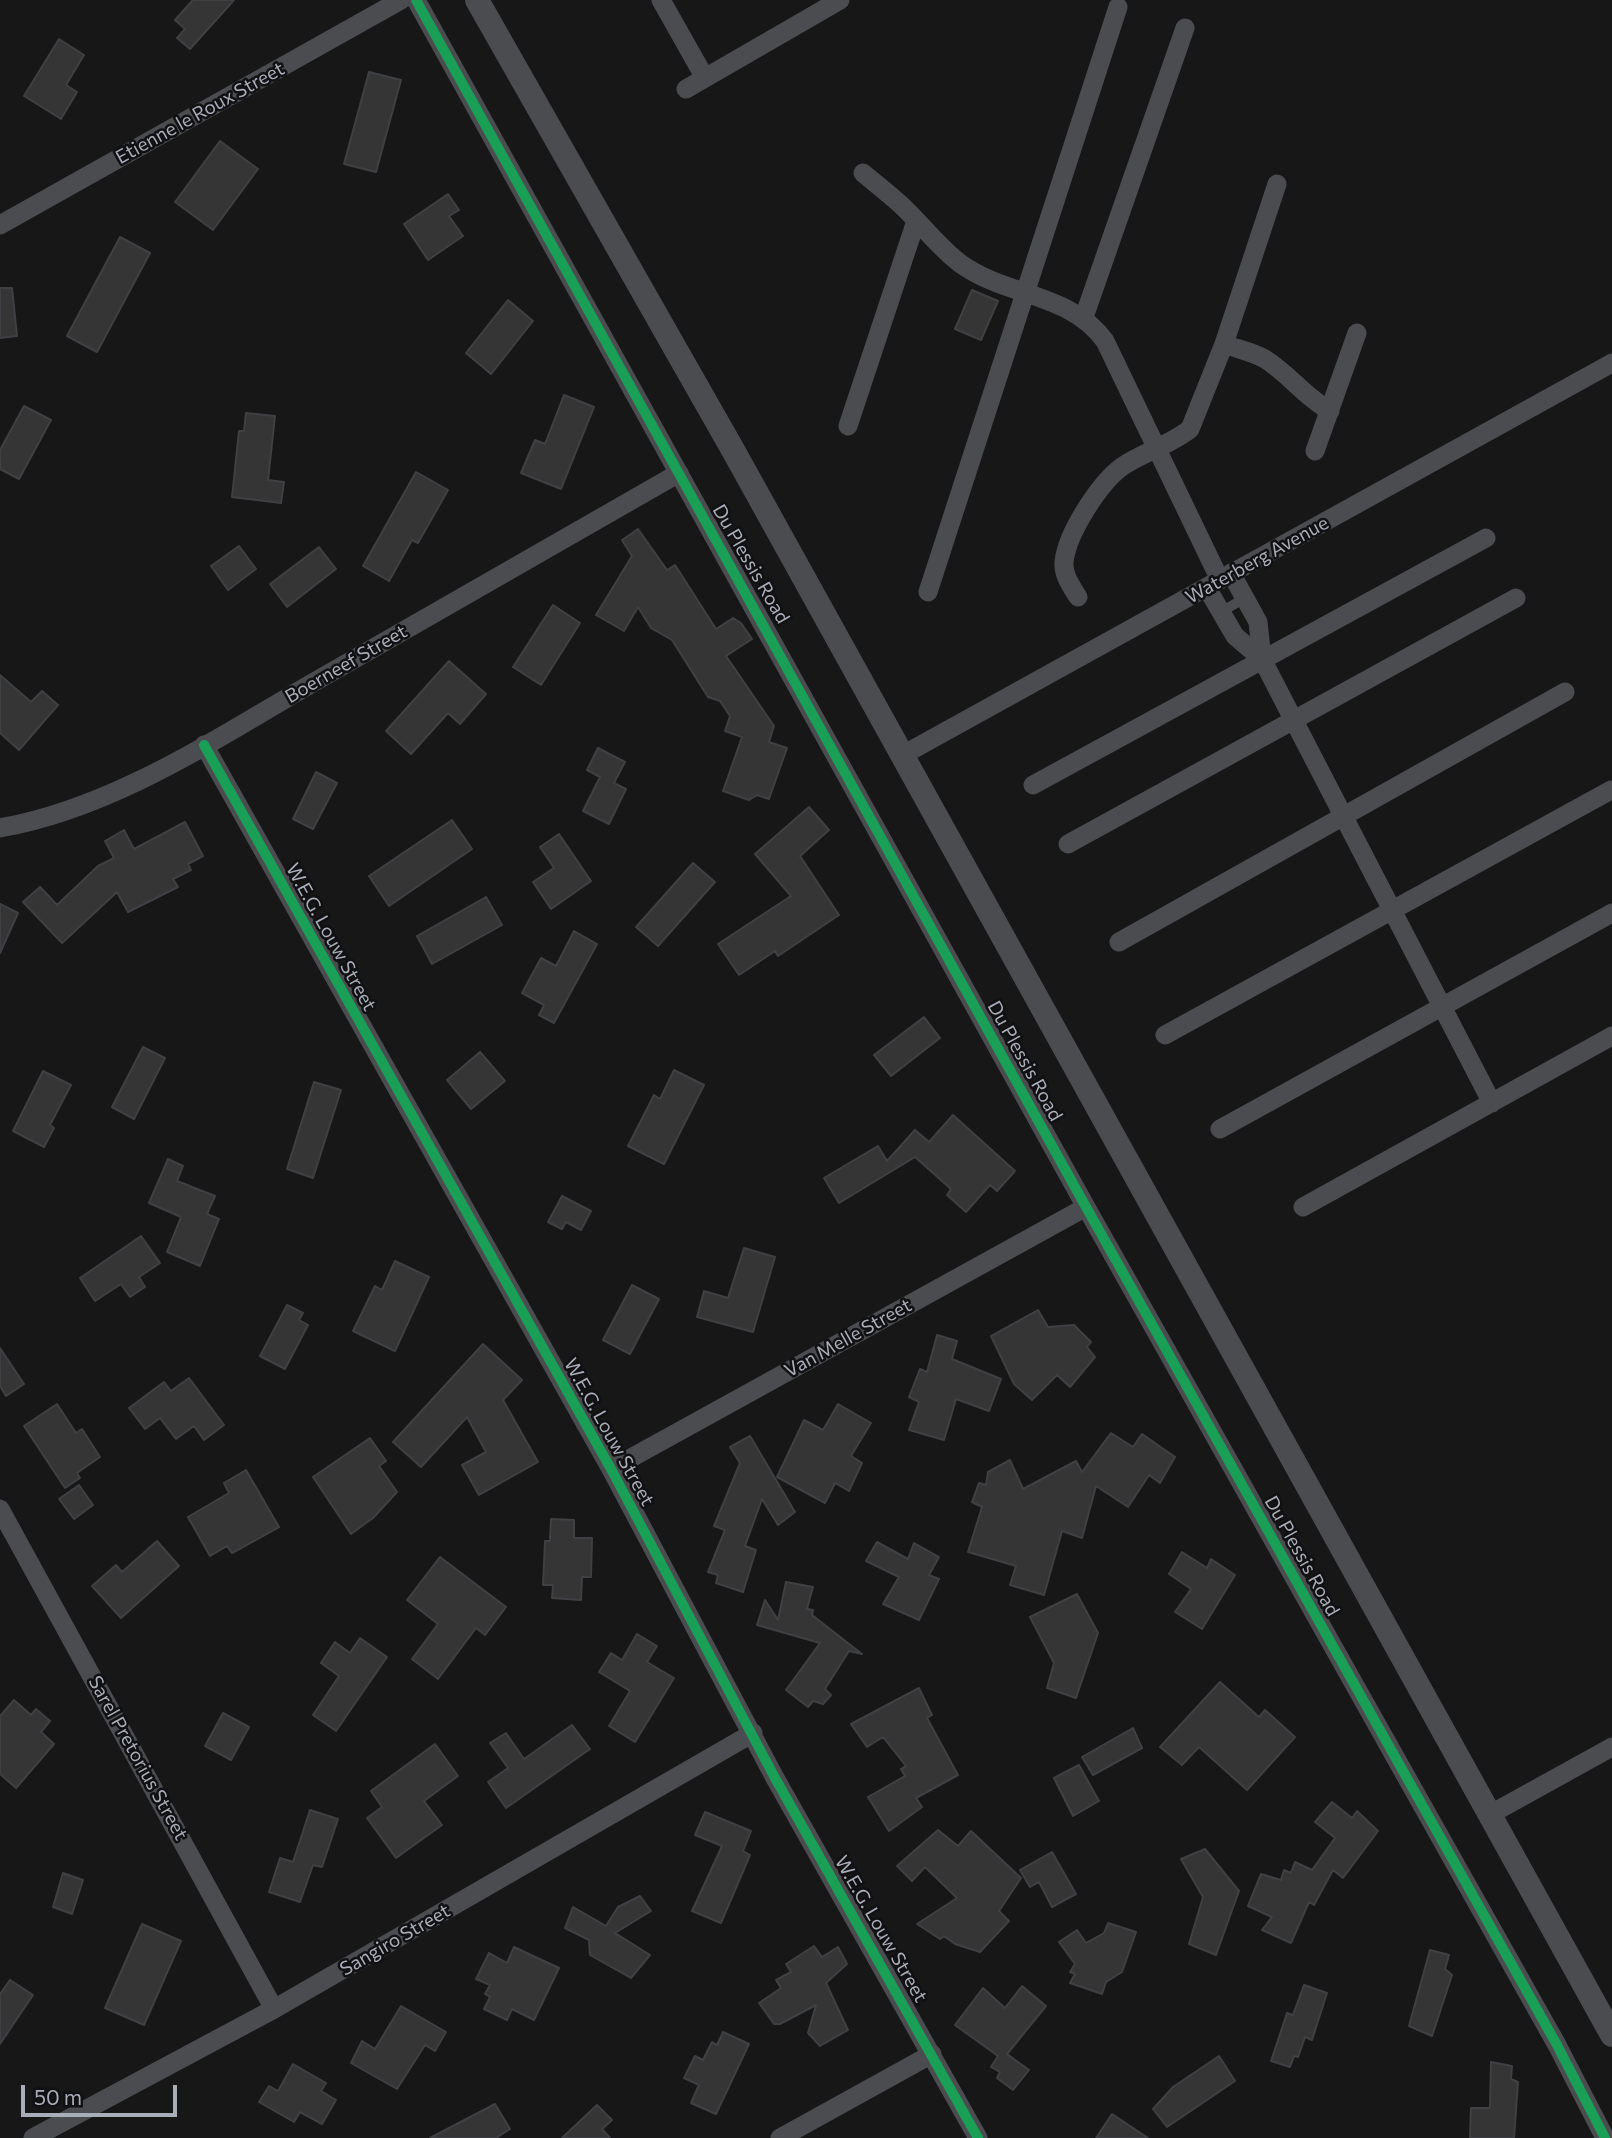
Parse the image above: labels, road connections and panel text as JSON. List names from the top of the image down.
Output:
{
  "streets": {
    "street": [
      "Etienne le Roux Street",
      "Waterberg Avenue",
      "Du Plessis Road",
      "Boerneef Street",
      "W.E.G. Louw Street",
      "Van Melle Street",
      "Sarel Pretorius Street",
      "Sangiro Street"
    ]
  },
  "crossings": [
    ["Waterberg Avenue", "Du Plessis Road"],
    ["Du Plessis Road", "Boerneef Street"],
    ["Du Plessis Road", "Van Melle Street"],
    ["Boerneef Street", "W.E.G. Louw Street"],
    ["W.E.G. Louw Street", "Van Melle Street"],
    ["W.E.G. Louw Street", "Sangiro Street"],
    ["Sarel Pretorius Street", "Sangiro Street"]
  ],
  "scale_bar": "50 m"
}
